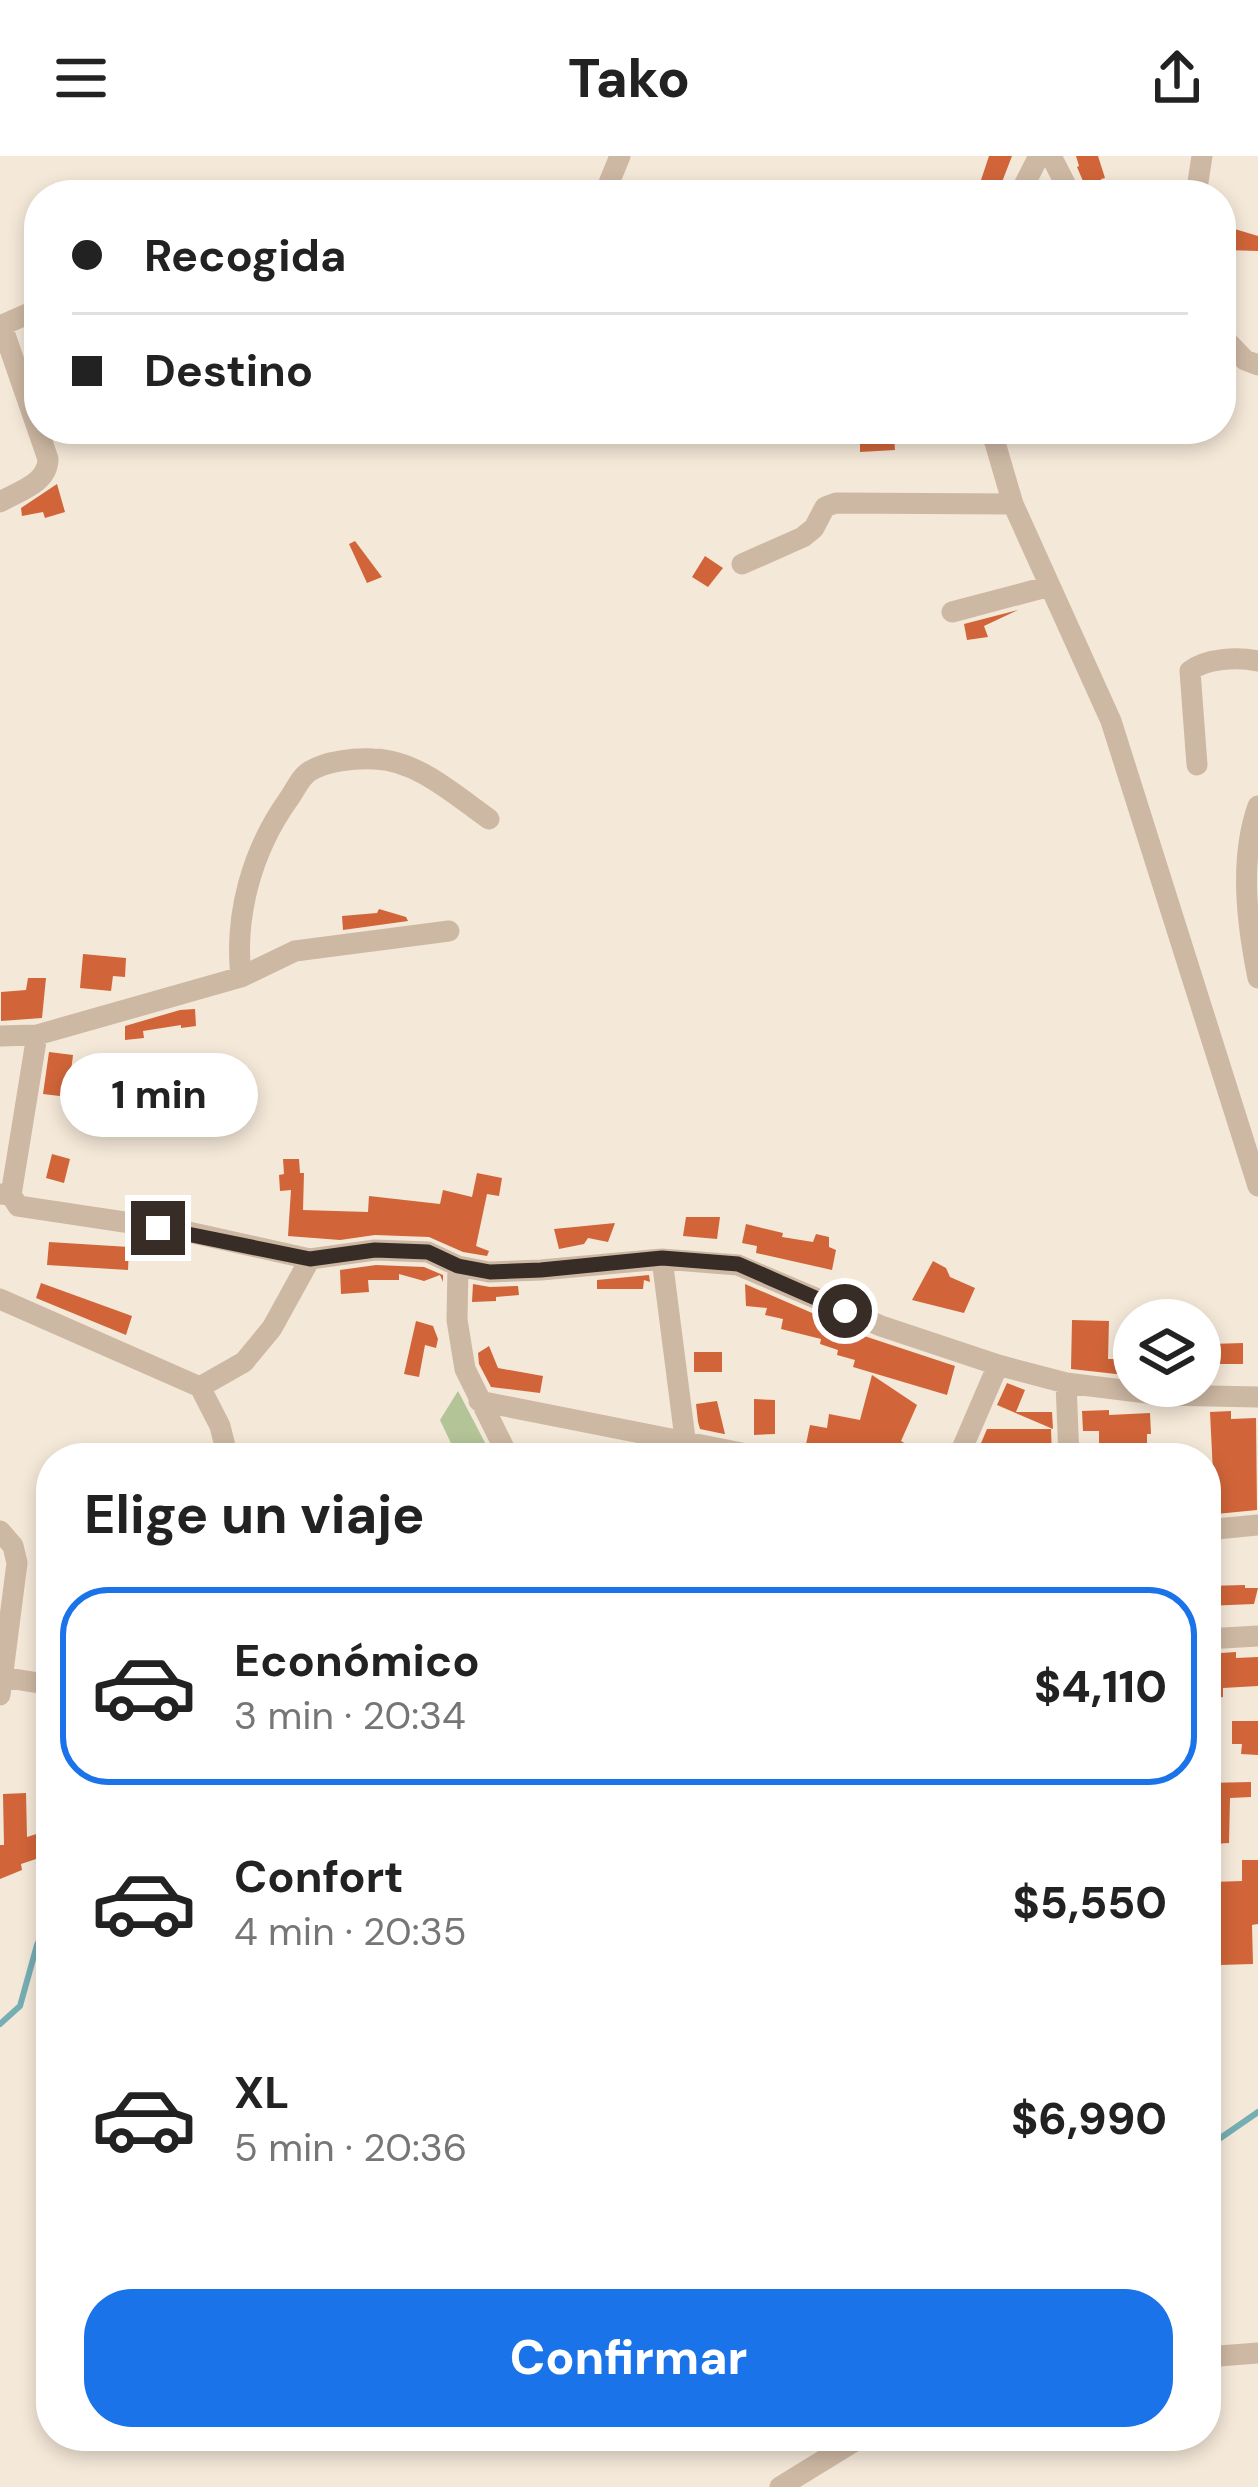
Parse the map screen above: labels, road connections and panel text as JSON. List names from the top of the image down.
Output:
{
  "page": {
    "header": "Tako",
    "banner": ["Recogida", "Destino"],
    "bubble": "1 min",
    "heading": "Elige un viaje",
    "list": [
      {
        "name": "Económico",
        "note": "3 min · 20:34",
        "value": "$4,110"
      },
      {
        "name": "Confort",
        "note": "4 min · 20:35",
        "value": "$5,550"
      },
      {
        "name": "XL",
        "note": "5 min · 20:36",
        "value": "$6,990"
      }
    ],
    "buttons": "Confirmar"
  }
}
